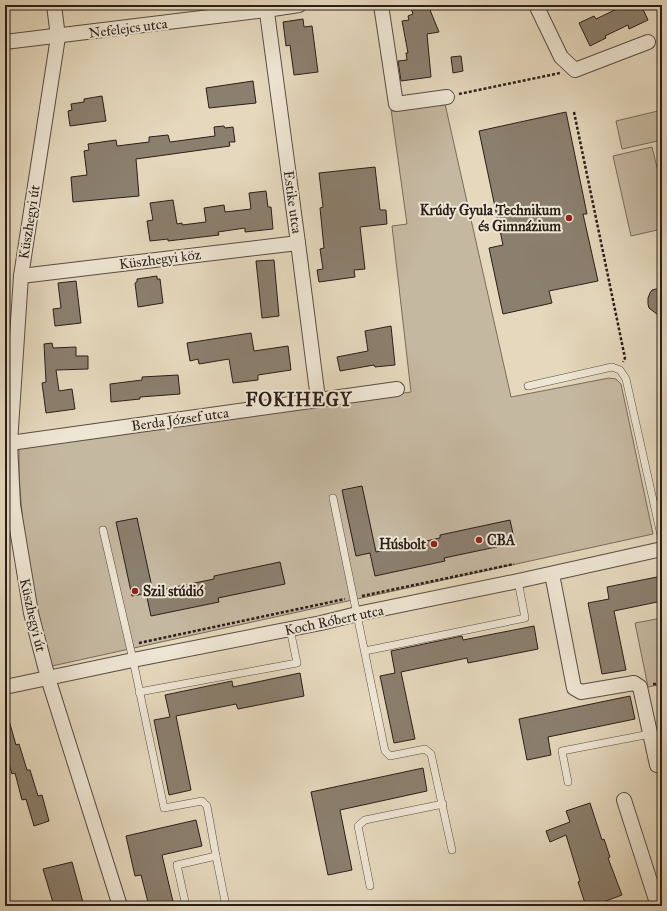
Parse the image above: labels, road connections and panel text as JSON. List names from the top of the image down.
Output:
{
  "streets": {
    "street": [
      "Nefelejcs utca",
      "Estike utca",
      "Küszhegyi út",
      "Küszhegyi köz",
      "Berda József utca",
      "Koch Róbert utca"
    ]
  },
  "crossings": [
    ["Nefelejcs utca", "Estike utca"],
    ["Nefelejcs utca", "Küszhegyi út"],
    ["Estike utca", "Küszhegyi köz"],
    ["Estike utca", "Berda József utca"],
    ["Küszhegyi út", "Küszhegyi köz"],
    ["Küszhegyi út", "Berda József utca"],
    ["Küszhegyi út", "Koch Róbert utca"]
  ],
  "districts": ["FOKIHEGY"],
  "places": [
    "Krúdy Gyula Technikum és Gimnázium",
    "CBA",
    "Húsbolt",
    "Szil stúdió"
  ]
}
